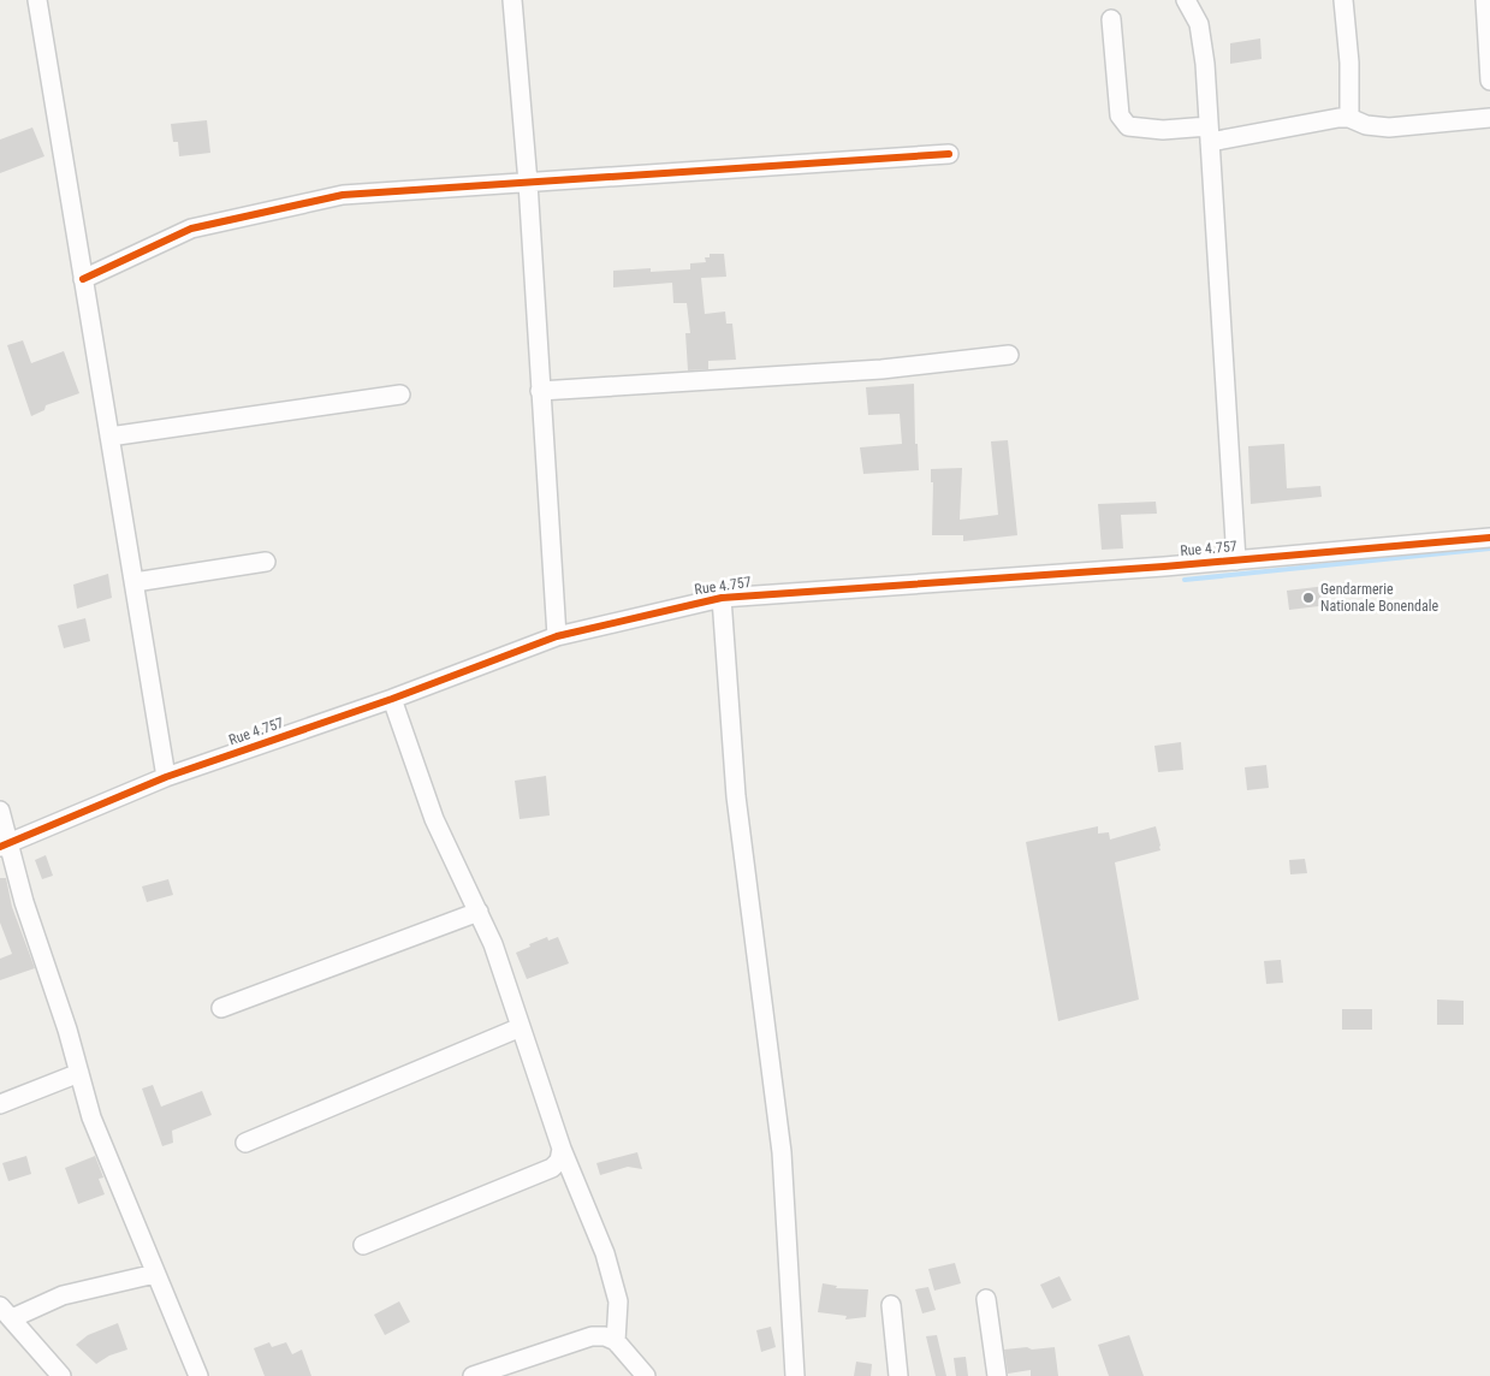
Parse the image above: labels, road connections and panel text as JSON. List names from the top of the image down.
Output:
{
  "streets": {
    "street": ["Rue 4.757"]
  },
  "places": ["Gendarmerie Nationale Bonendale"]
}
